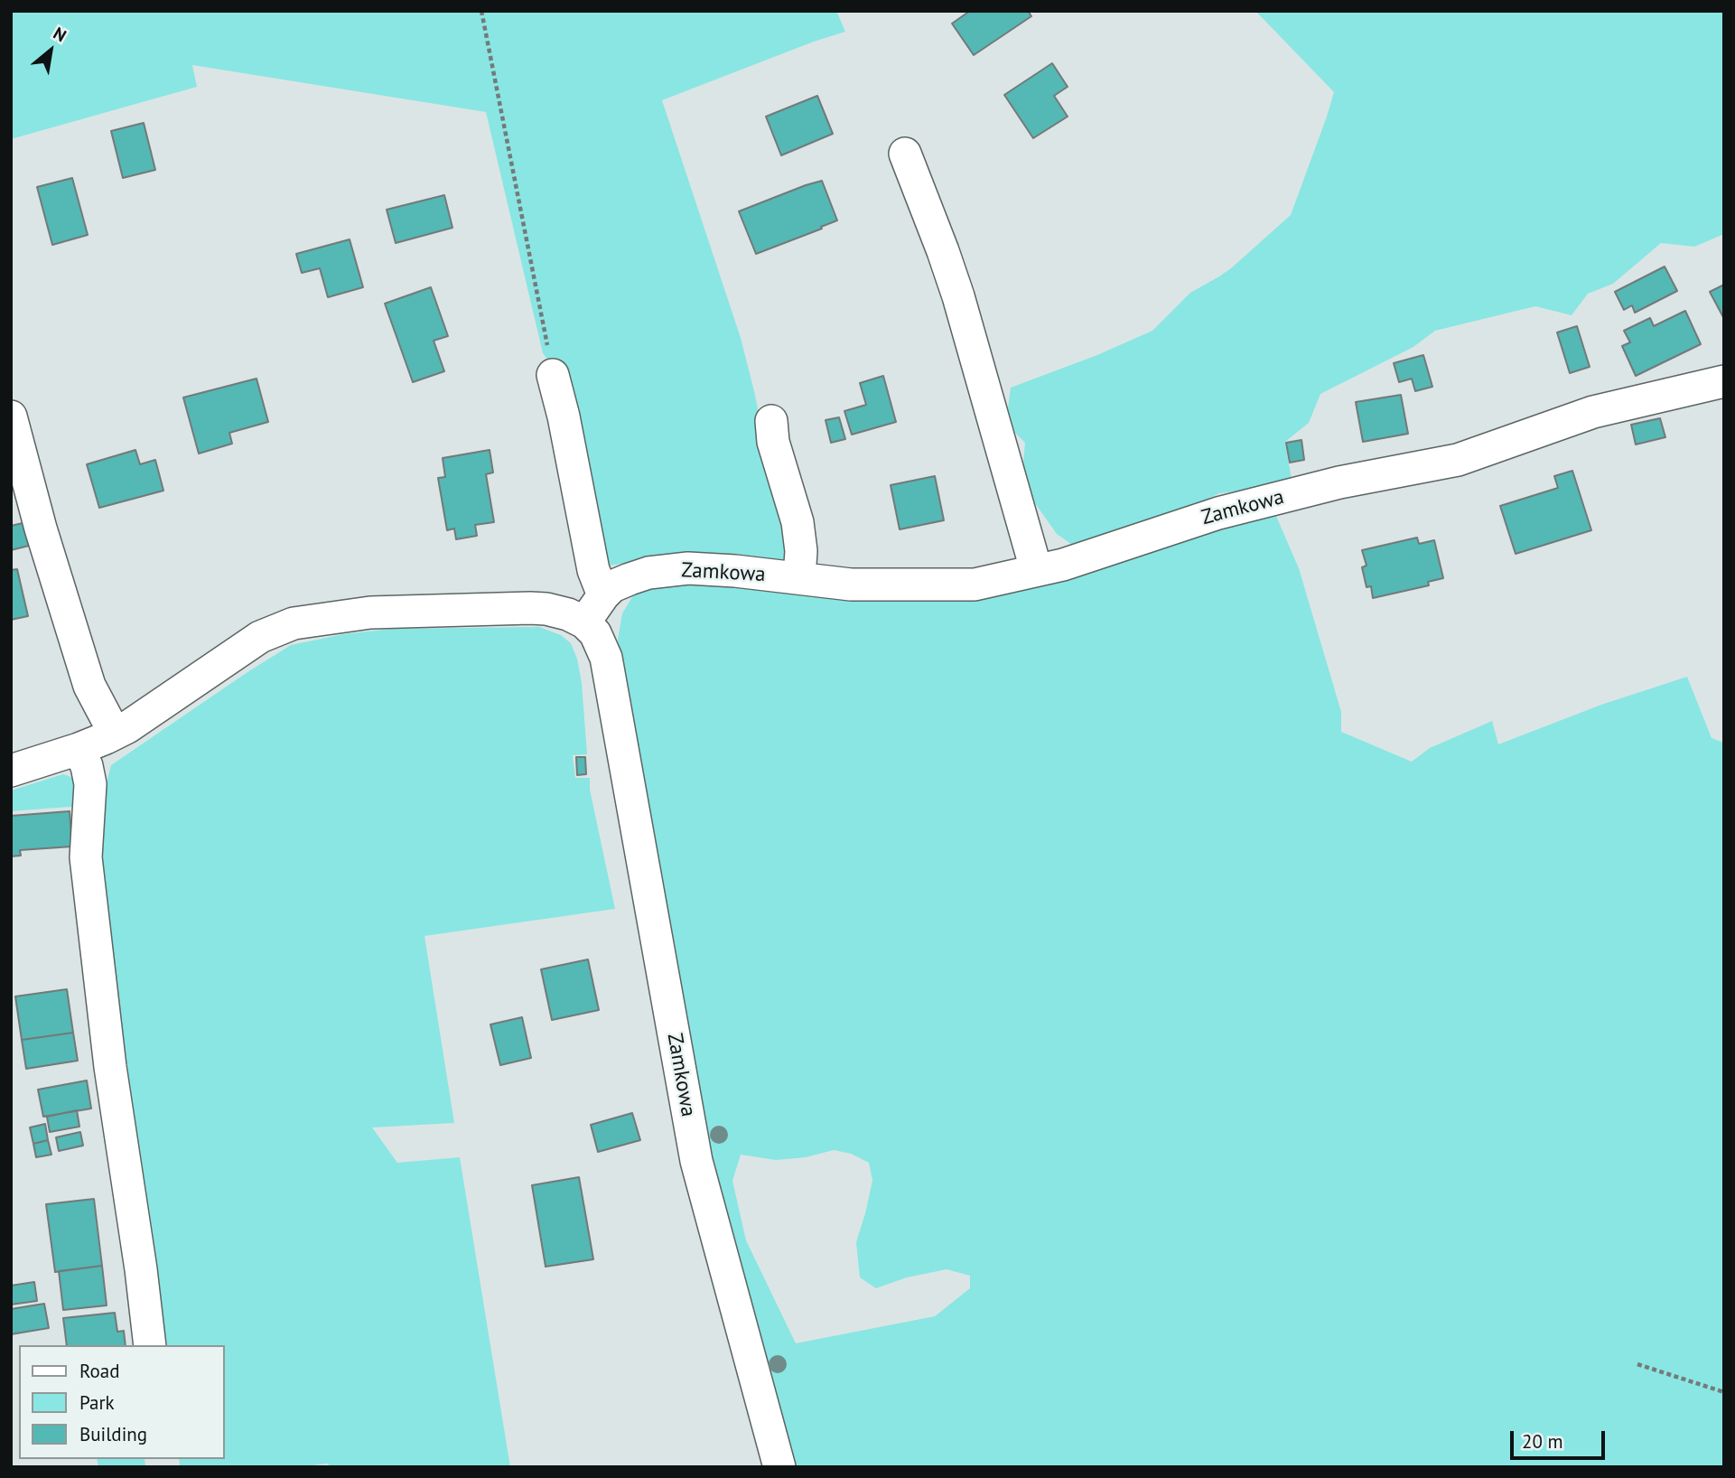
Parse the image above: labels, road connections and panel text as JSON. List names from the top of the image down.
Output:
{
  "streets": {
    "street": ["Zamkowa"]
  },
  "legend": ["Road", "Park", "Building"],
  "scale_bar": "20 m",
  "north": "top right"
}
